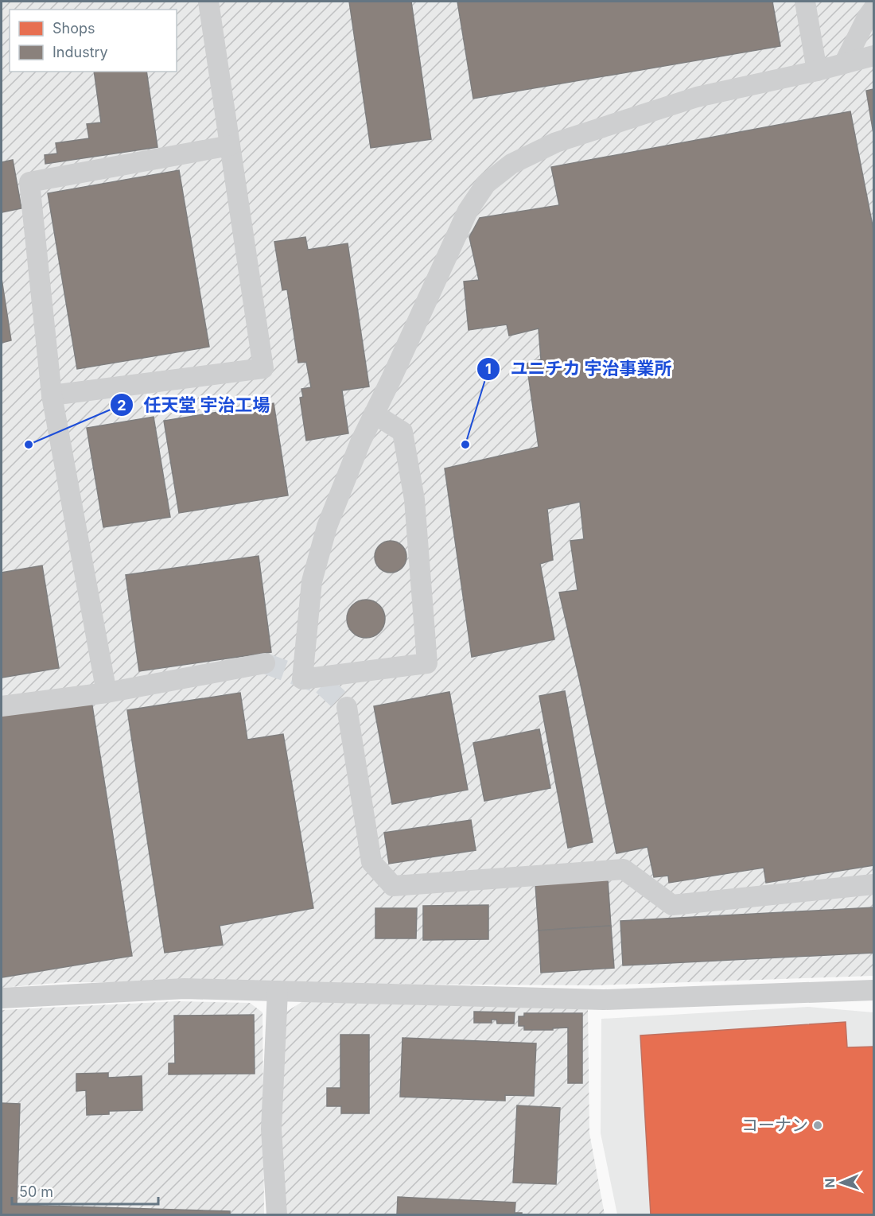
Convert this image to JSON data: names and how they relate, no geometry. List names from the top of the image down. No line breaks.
{"places":["任天堂 宇治工場","ユニチカ 宇治事業所","コーナン"],"legend":["Shops","Industry"],"scale_bar":"50 m","north":"left"}
